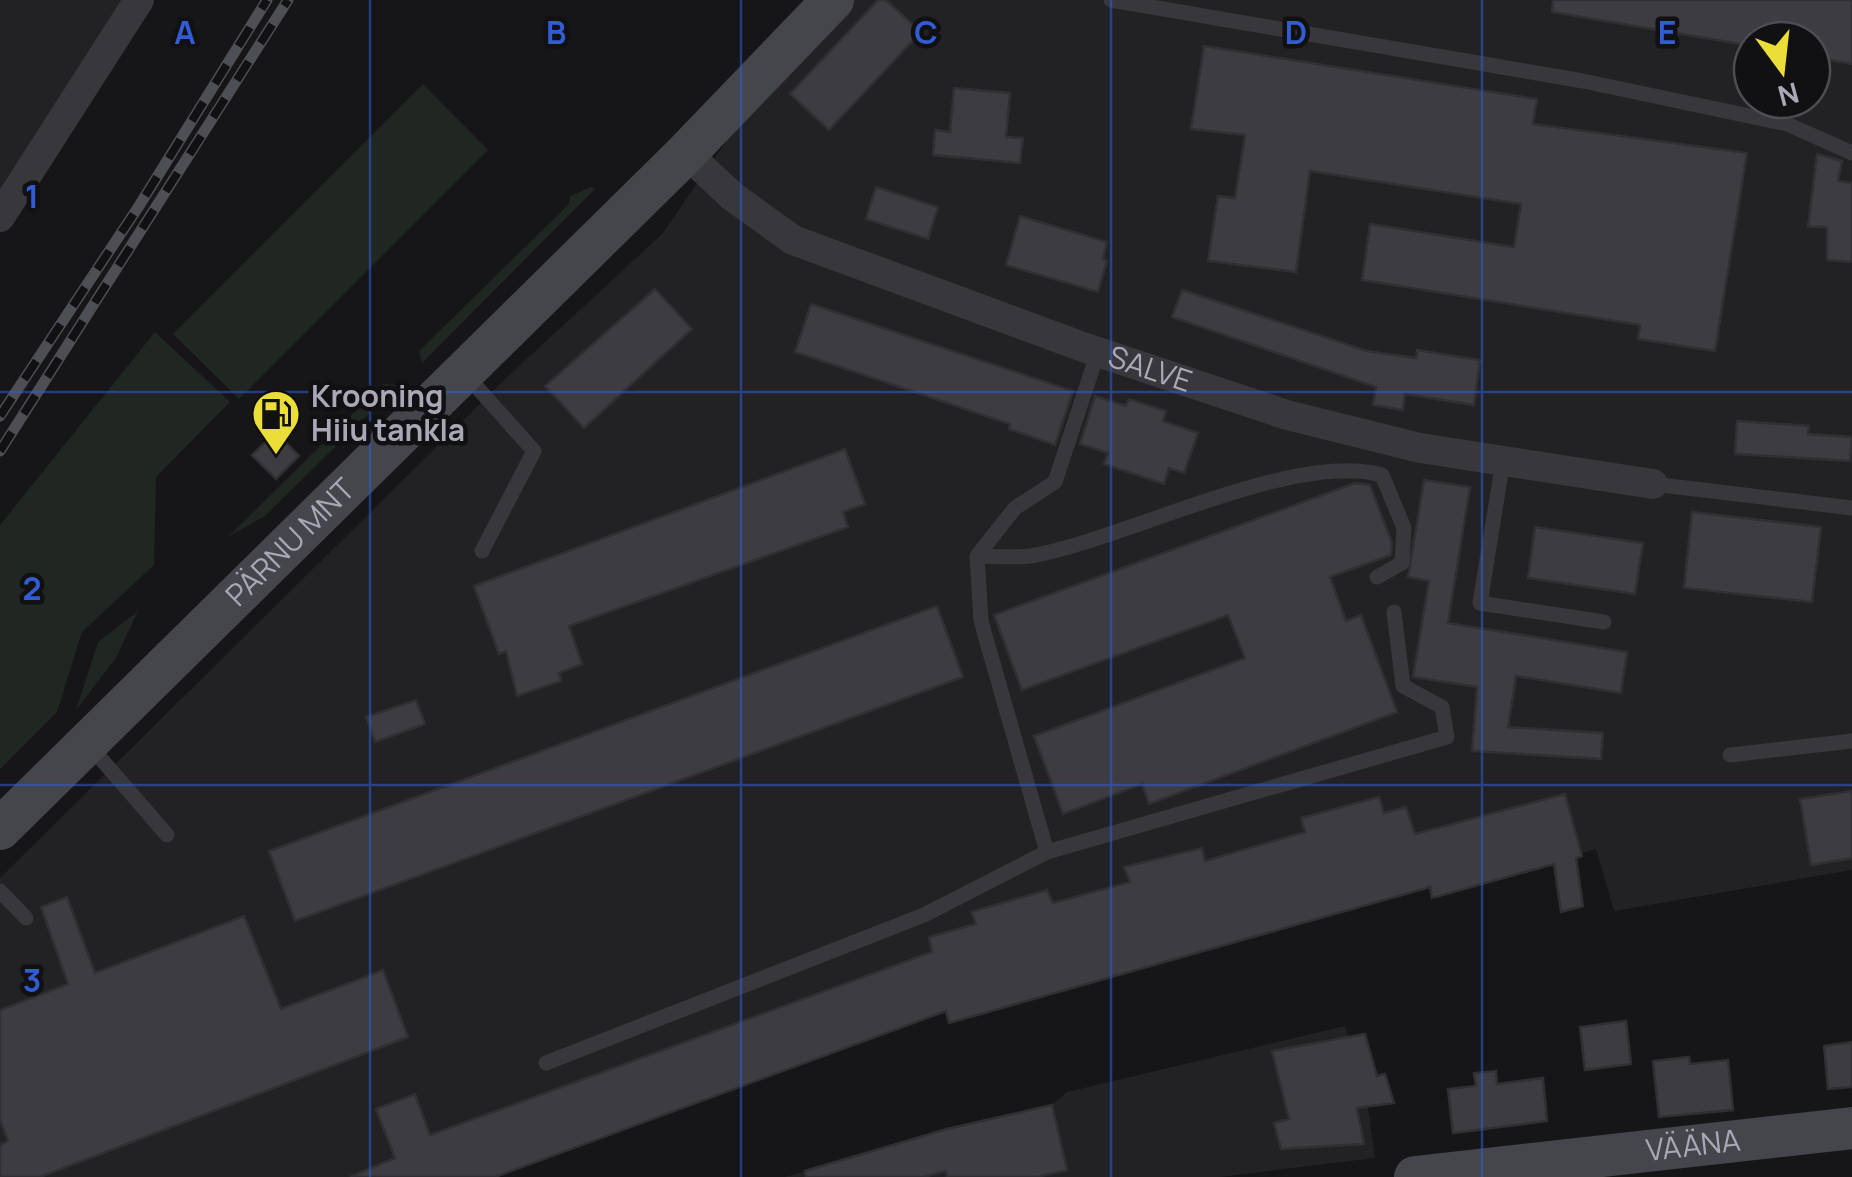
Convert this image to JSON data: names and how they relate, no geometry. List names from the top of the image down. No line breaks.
{"streets":{"main road":["PÄRNU MNT","VÄÄNA"],"street":["SALVE"]},"crossings":[["SALVE","PÄRNU MNT"]],"places":{"fuel station":["Krooning Hiiu tankla"]},"north":"bottom","grid":{"columns":["A","B","C","D","E"],"rows":["1","2","3"]}}
